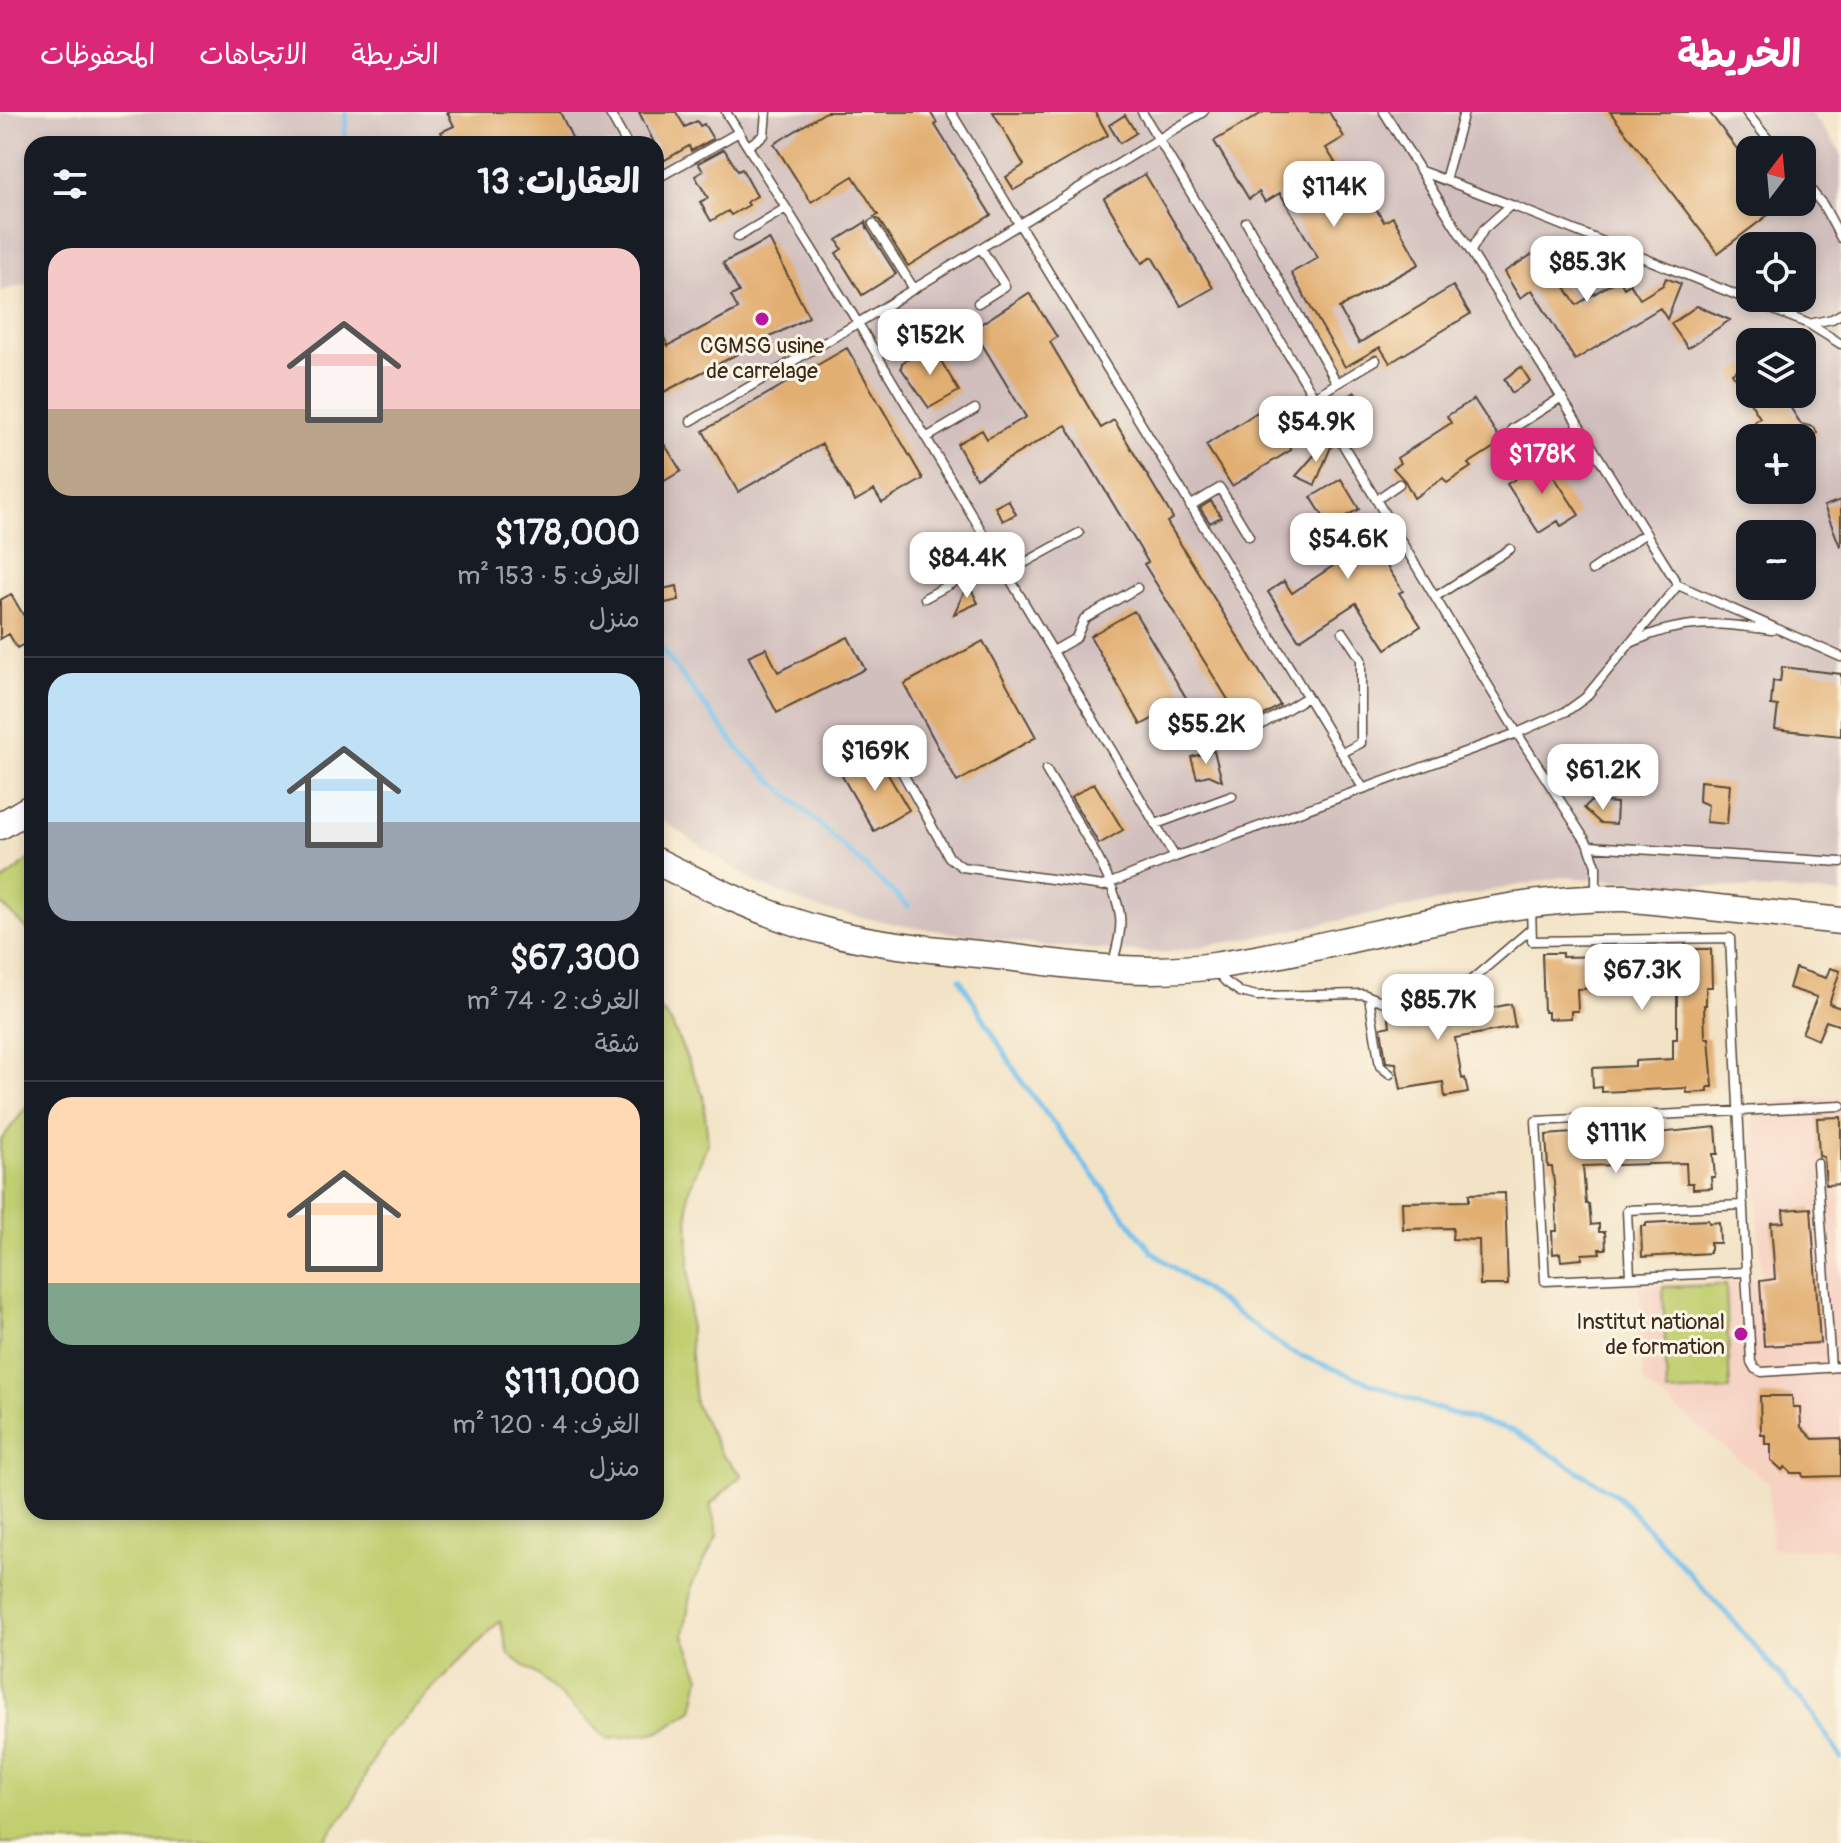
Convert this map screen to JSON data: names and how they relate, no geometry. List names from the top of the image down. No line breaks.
{"places":["CGMSG usine de carrelage","Institut national de formation"],"north":"top","page":{"header":"الخريطة","nav":["الخريطة","الاتجاهات","المحفوظات"],"map_buttons":["+","−"],"heading":"العقارات: 13","price":["$114K","$85.3K","$152K","$54.9K","$178K","$54.6K","$84.4K","$55.2K","$169K","$61.2K","$67.3K","$85.7K","$111K"],"list":[{"name":"$178,000","note":"الغرف: 5 · 153 m² · منزل"},{"name":"$67,300","note":"الغرف: 2 · 74 m² · شقة"},{"name":"$111,000","note":"الغرف: 4 · 120 m² · منزل"}]}}
